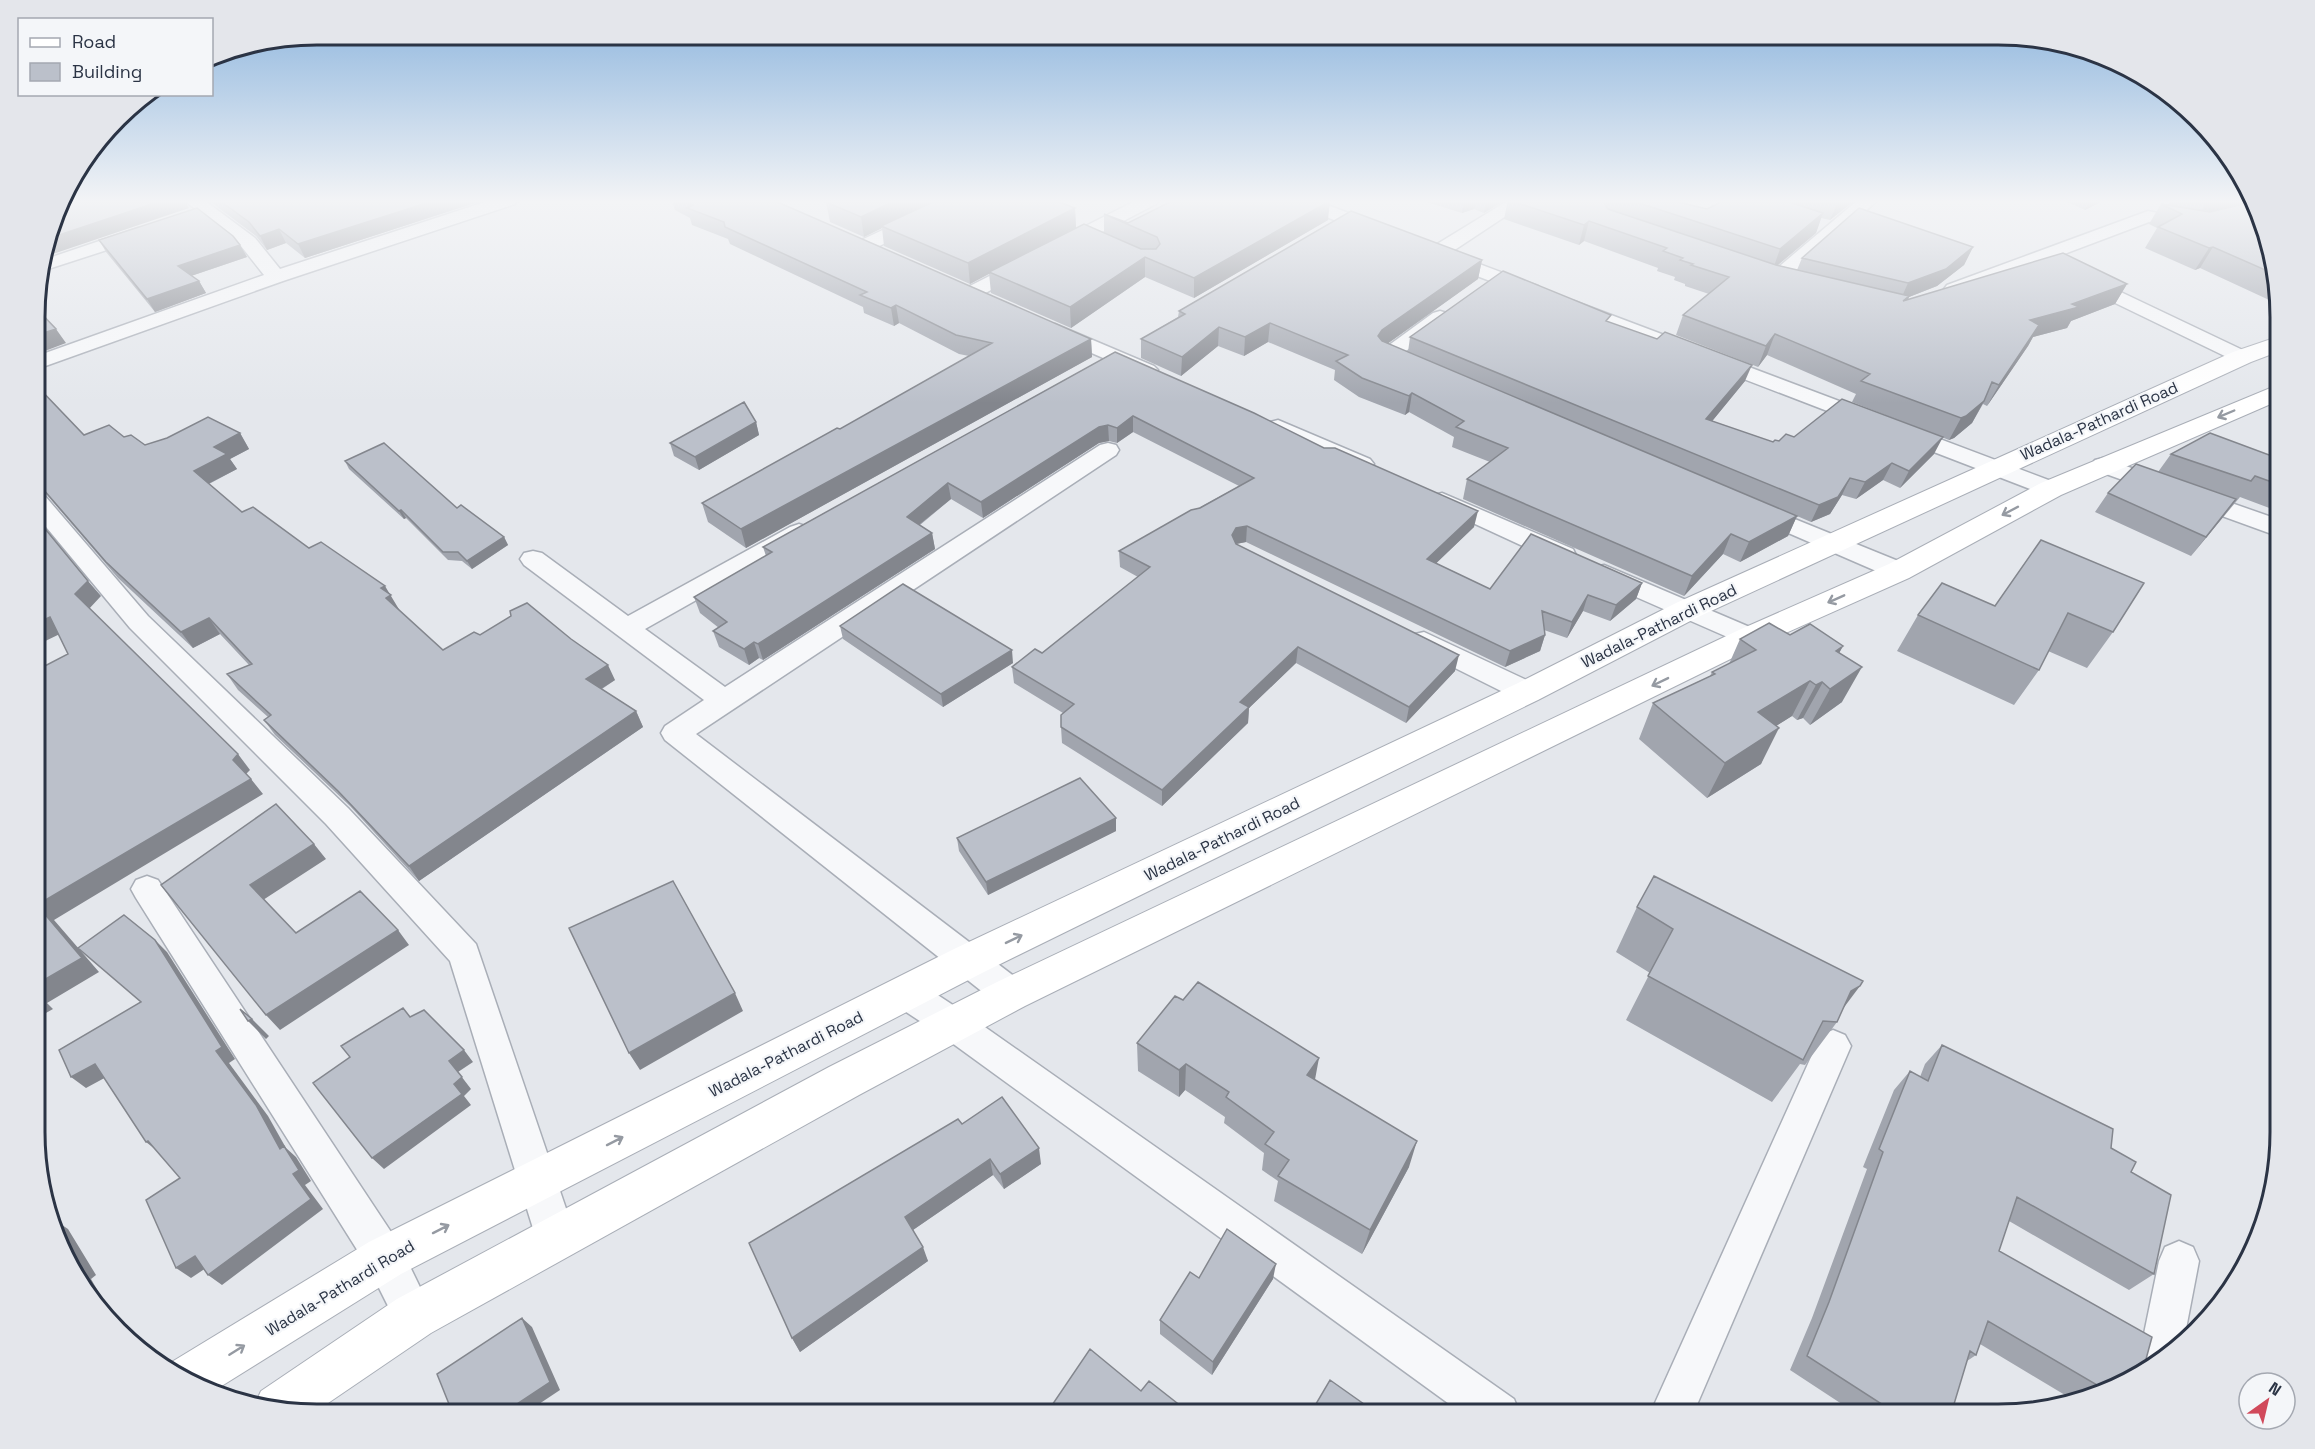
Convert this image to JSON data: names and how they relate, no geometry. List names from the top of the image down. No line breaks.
{"streets":{"main road":["Wadala-Pathardi Road"]},"legend":["Road","Building"],"north":"top right"}
